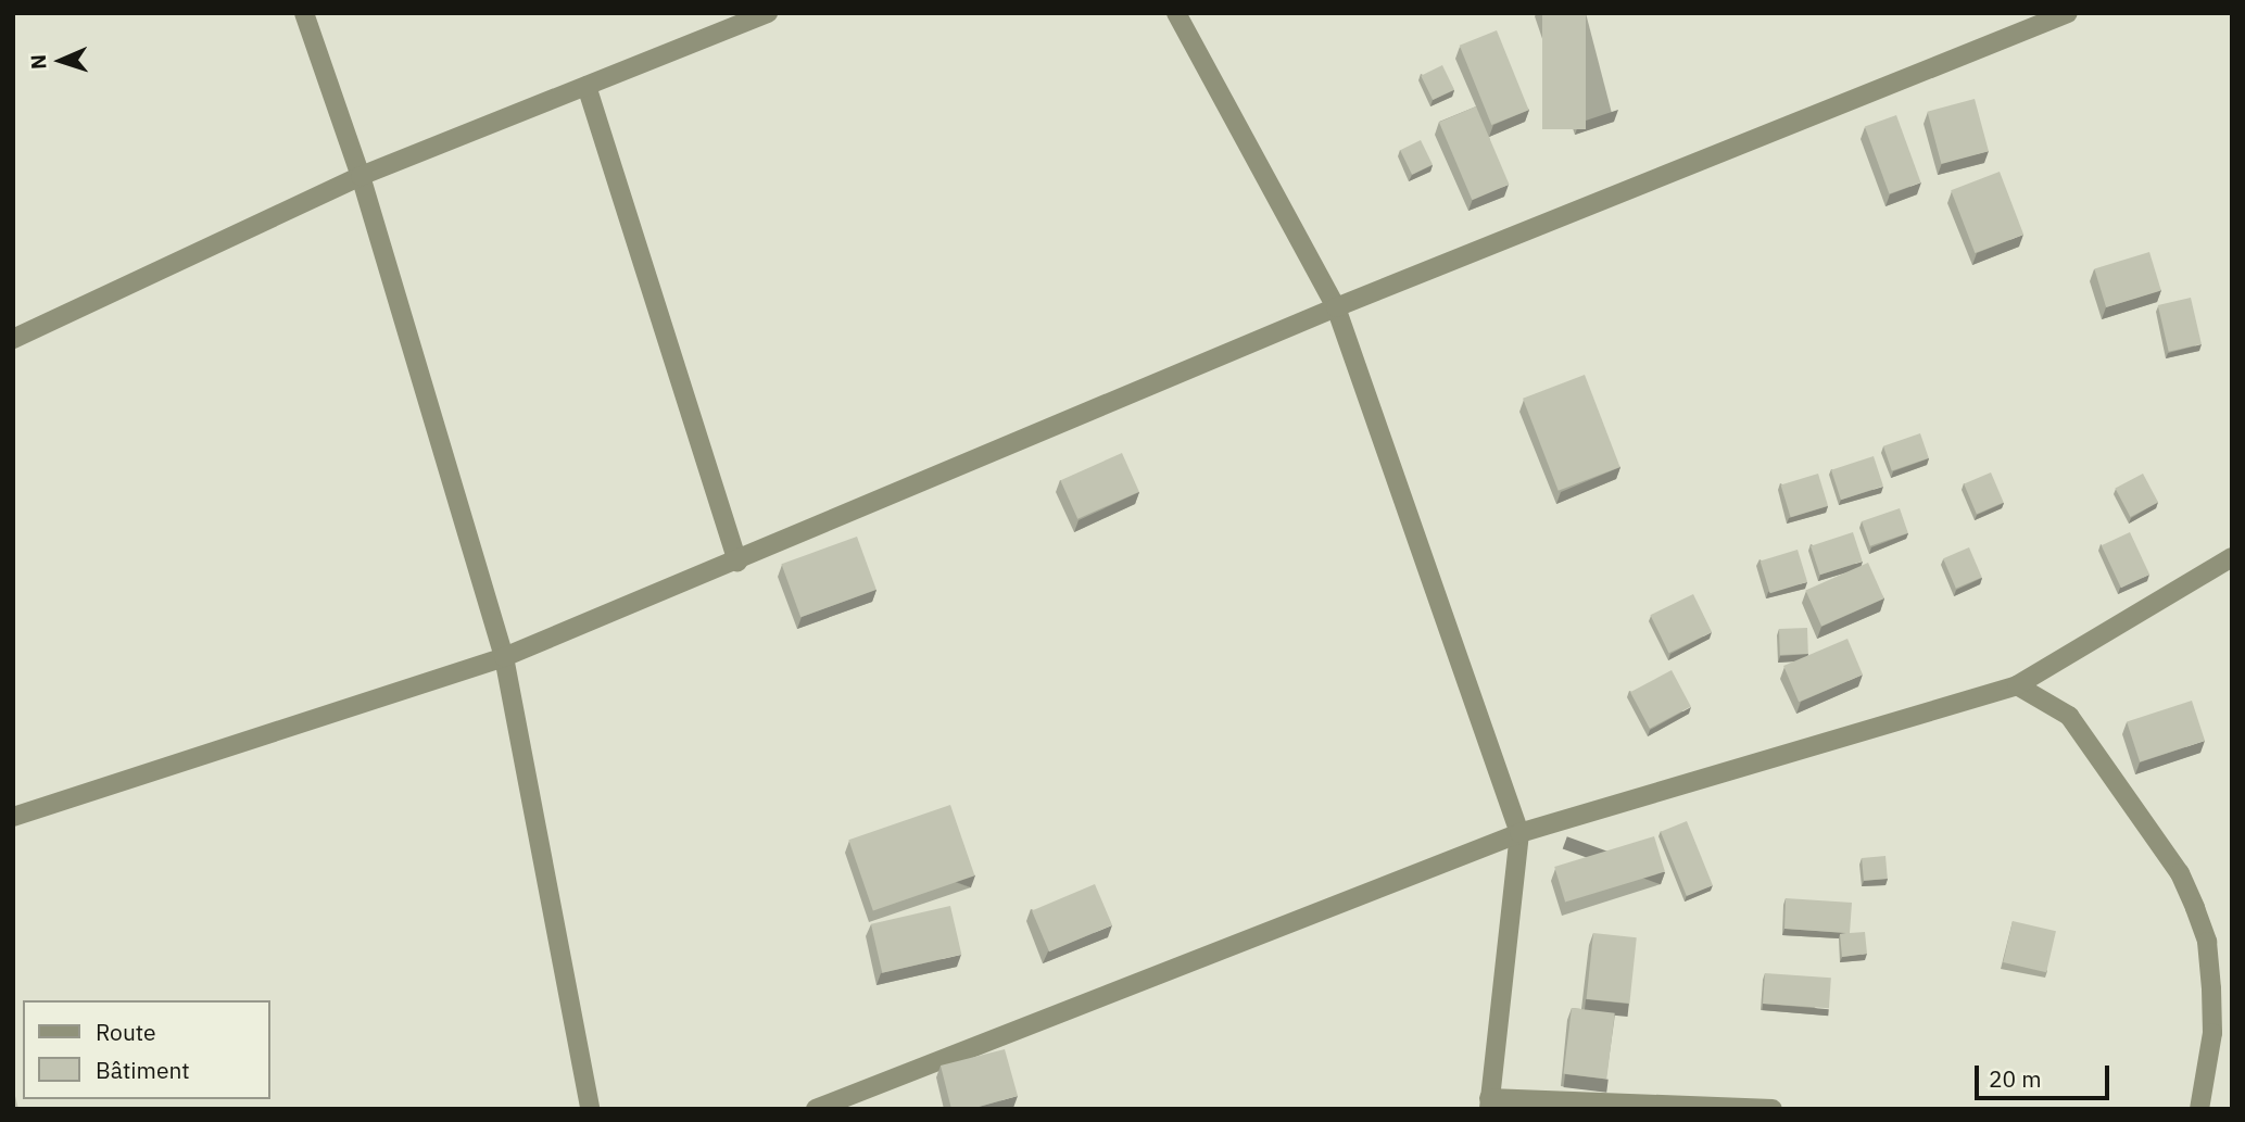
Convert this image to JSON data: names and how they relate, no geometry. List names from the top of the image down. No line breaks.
{"legend":["Route","Bâtiment"],"scale_bar":"20 m","north":"left"}
